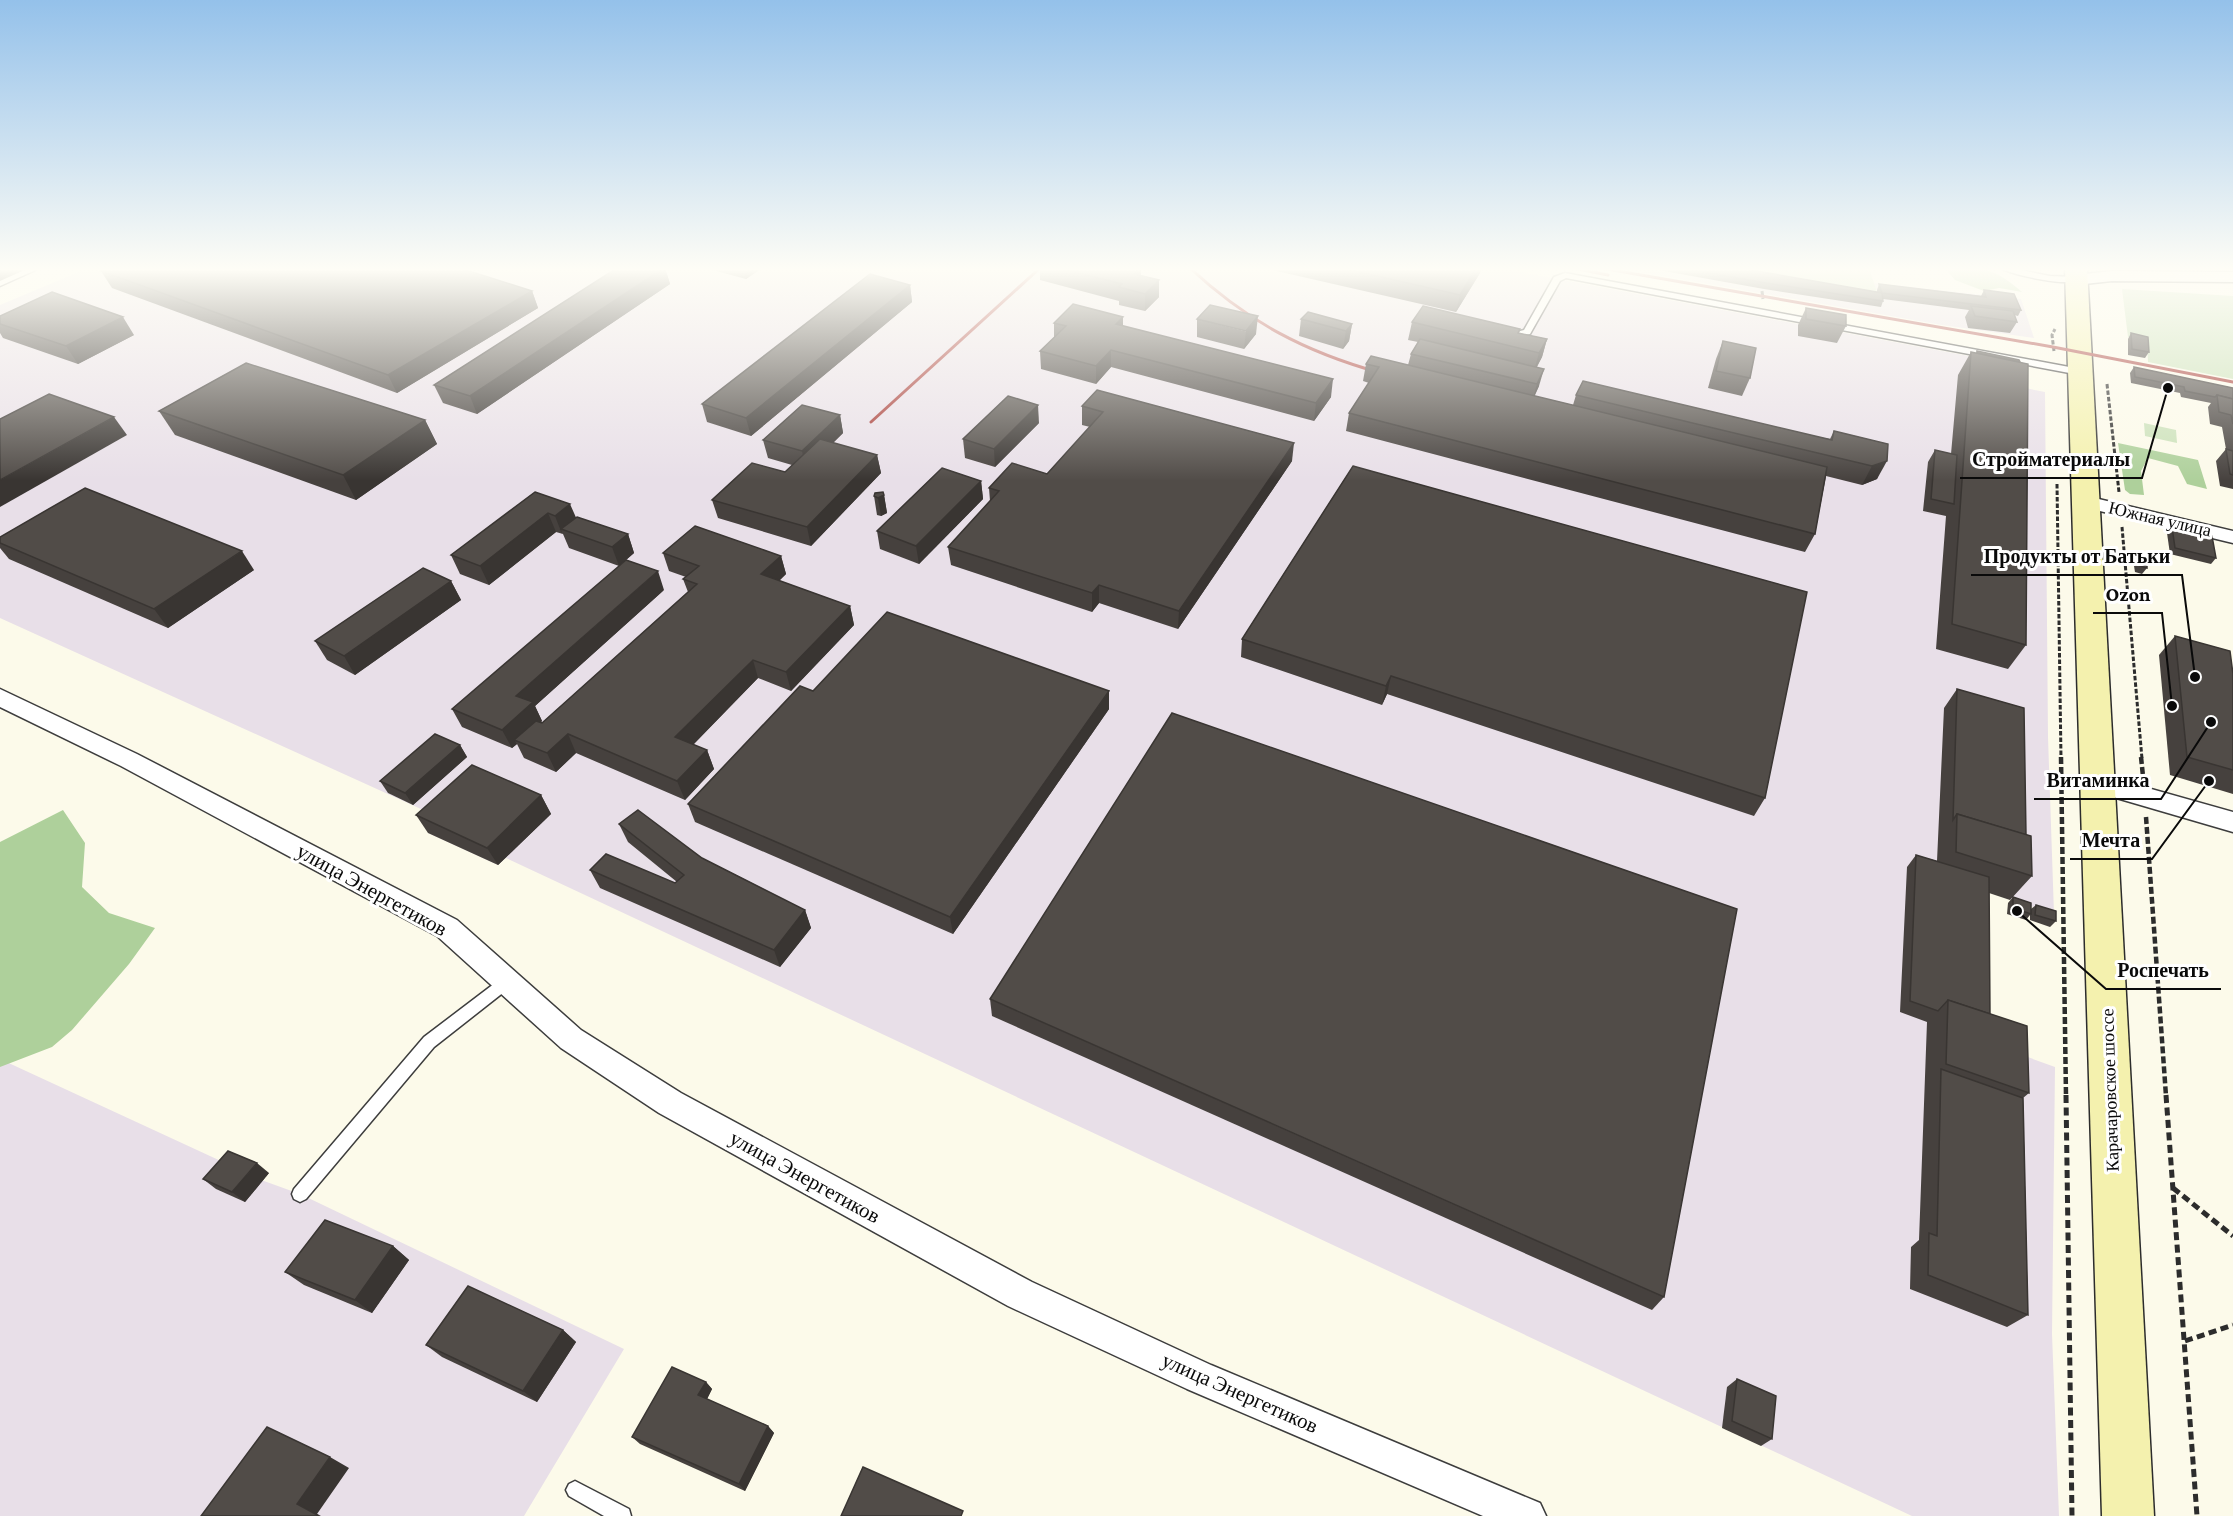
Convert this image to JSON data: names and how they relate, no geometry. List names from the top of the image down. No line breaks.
{"streets":{"street":["Южная улица","улица Энергетиков","Карачаровское шоссе"]},"crossings":[["Южная улица","Карачаровское шоссе"]],"places":["Стройматериалы","Продукты от Батьки","Ozon","Витаминка","Мечта","Роспечать"]}
